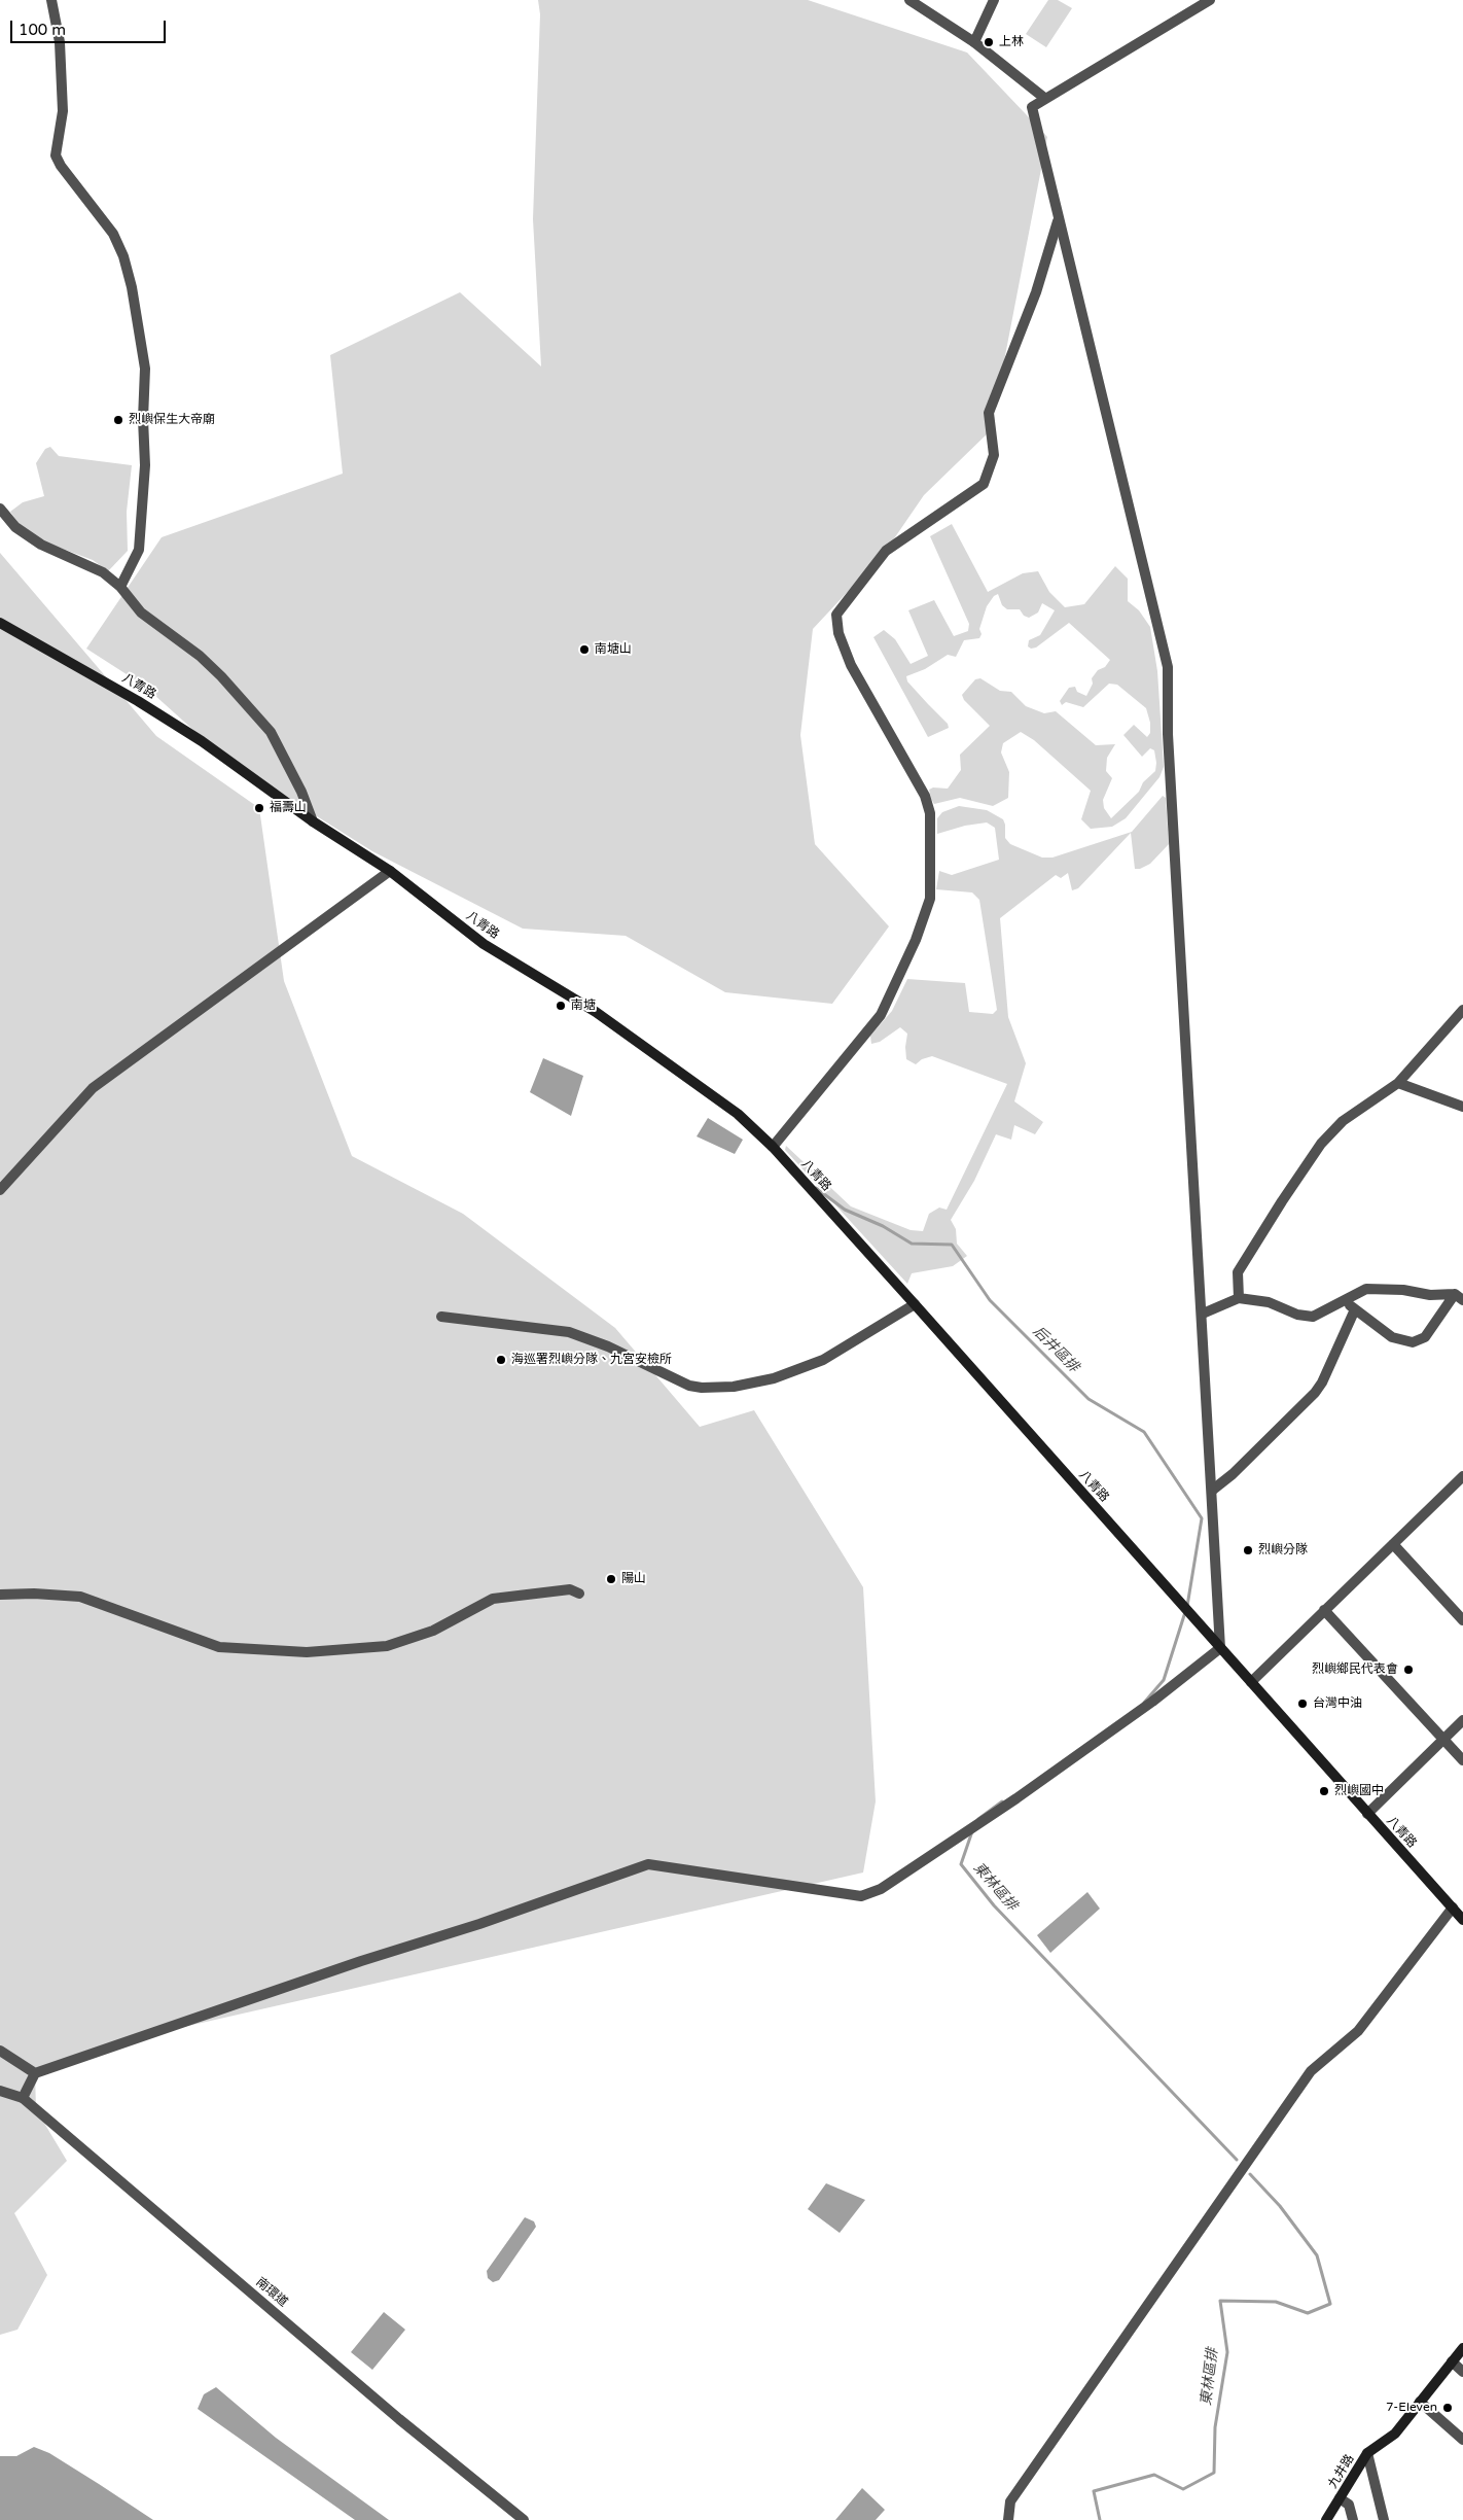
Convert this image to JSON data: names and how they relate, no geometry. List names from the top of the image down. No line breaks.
{"streets":{"main road":["八青路","九井路"],"street":["南環道"]},"water":["后井區排","東林區排"],"places":["上林","烈嶼保生大帝廟","南塘山","福壽山","南塘","海巡署烈嶼分隊、九宮安檢所","烈嶼分隊","陽山","烈嶼鄉民代表會","台灣中油","烈嶼國中","7-Eleven"],"scale_bar":"100 m"}
